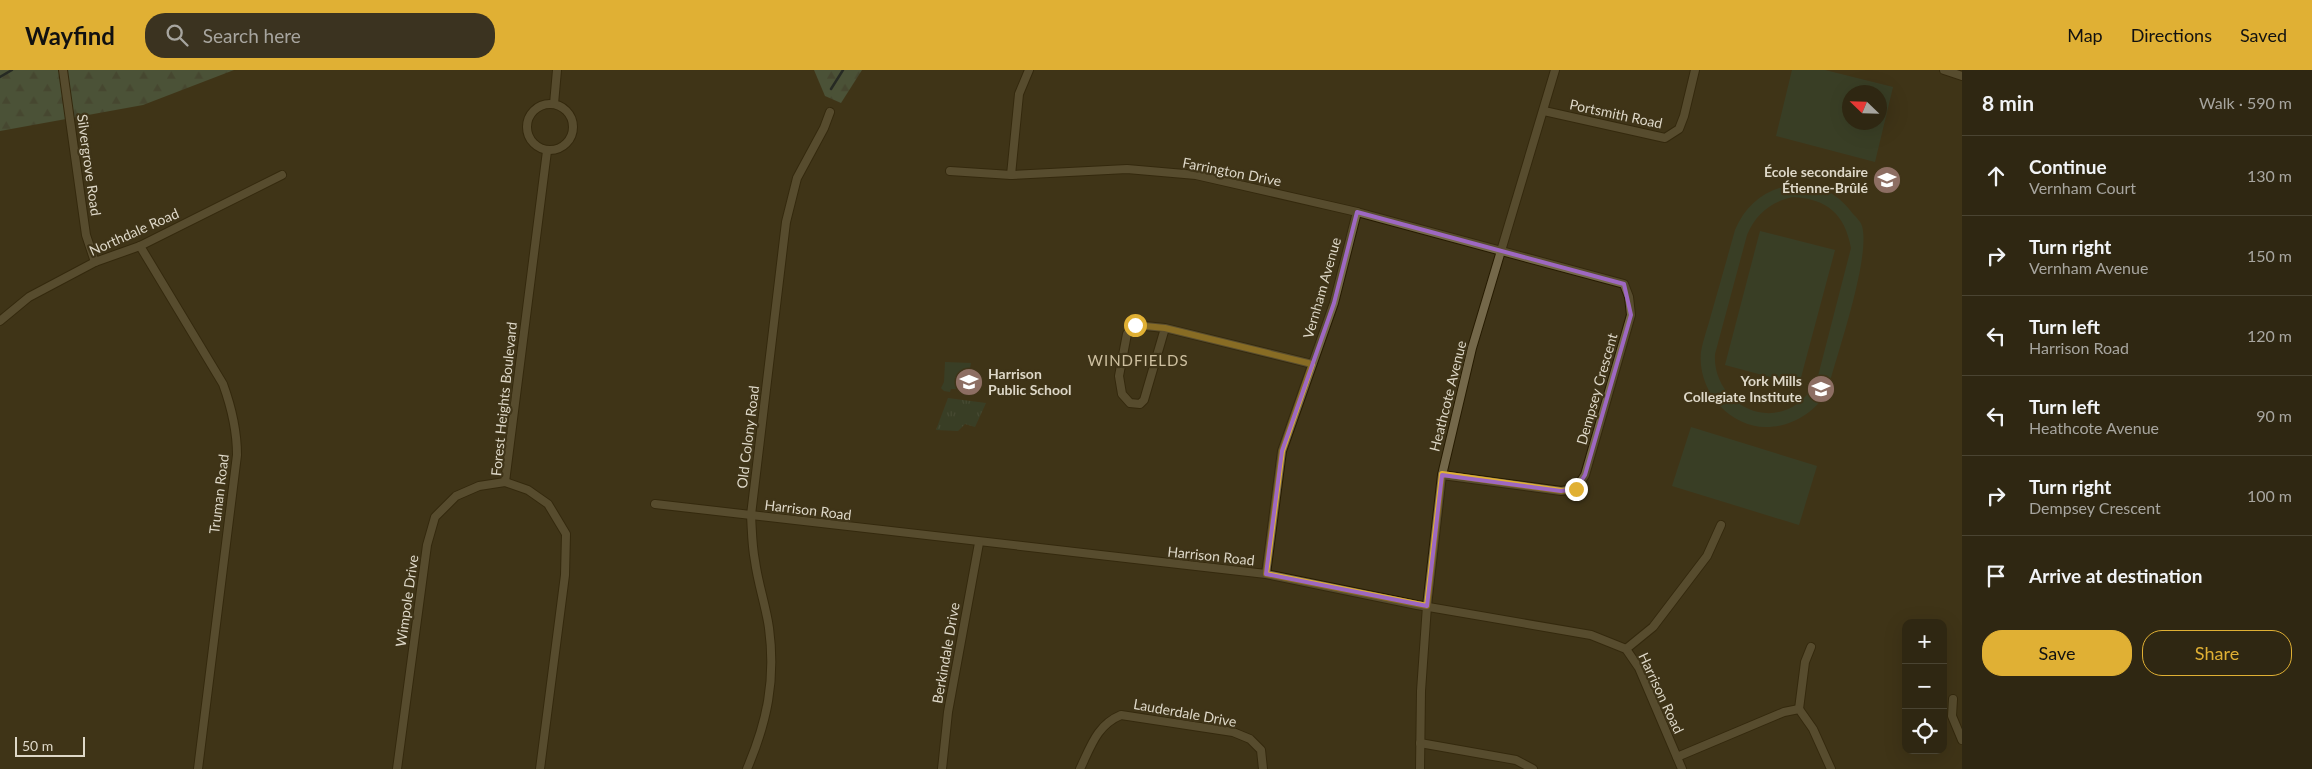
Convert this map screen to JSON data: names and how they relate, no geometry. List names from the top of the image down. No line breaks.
{"streets":{"street":["Portsmith Road","Silvergrove Road","Farrington Drive","Northdale Road","Vernham Avenue","Dempsey Crescent","Heathcote Avenue","Forest Heights Boulevard","Old Colony Road","Truman Road","Harrison Road","Wimpole Drive","Berkindale Drive","Lauderdale Drive"]},"crossings":[["Portsmith Road","Heathcote Avenue"],["Silvergrove Road","Northdale Road"],["Farrington Drive","Vernham Avenue"],["Farrington Drive","Dempsey Crescent"],["Farrington Drive","Heathcote Avenue"],["Northdale Road","Truman Road"],["Vernham Avenue","Harrison Road"],["Dempsey Crescent","Heathcote Avenue"],["Heathcote Avenue","Harrison Road"],["Forest Heights Boulevard","Wimpole Drive"],["Old Colony Road","Harrison Road"],["Harrison Road","Berkindale Drive"]],"districts":["WINDFIELDS"],"places":{"school or university":["École secondaire Étienne-Brûlé","Harrison Public School","York Mills Collegiate Institute"]},"scale_bar":"50 m","north":"top left","page":{"header":"Wayfind","search":"Search here","nav":["Map","Directions","Saved"],"heading":["8 min","Walk · 590 m"],"list":[["Continue","Vernham Court","130 m"],["Turn right","Vernham Avenue","150 m"],["Turn left","Harrison Road","120 m"],["Turn left","Heathcote Avenue","90 m"],["Turn right","Dempsey Crescent","100 m"],"Arrive at destination"],"buttons":["Save","Share"],"map_buttons":["+","−"],"scale":"50 m"}}
